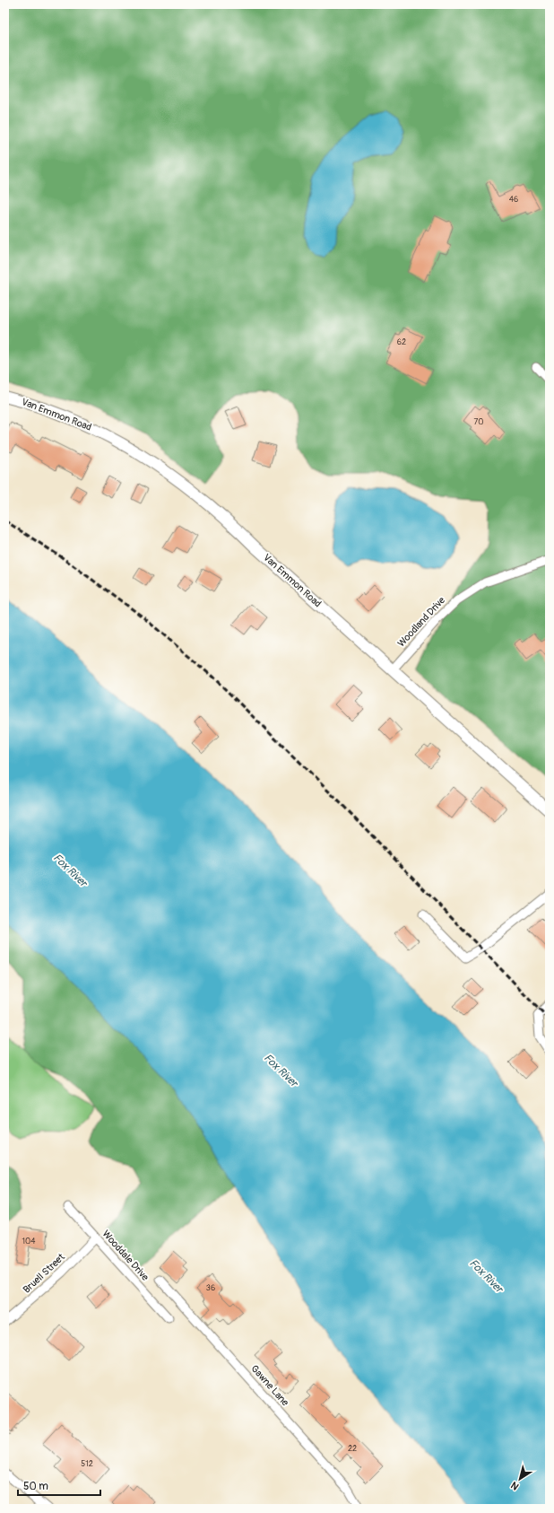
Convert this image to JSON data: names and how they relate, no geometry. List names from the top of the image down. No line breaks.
{"streets":{"street":["Van Emmon Road","Woodland Drive","Wooddale Drive","Bruell Street","Gawne Lane"]},"crossings":[["Van Emmon Road","Woodland Drive"],["Wooddale Drive","Bruell Street"]],"water":["Fox River"],"house_numbers":["46","62","70","104","36","22","512"],"scale_bar":"50 m","north":"bottom left"}
